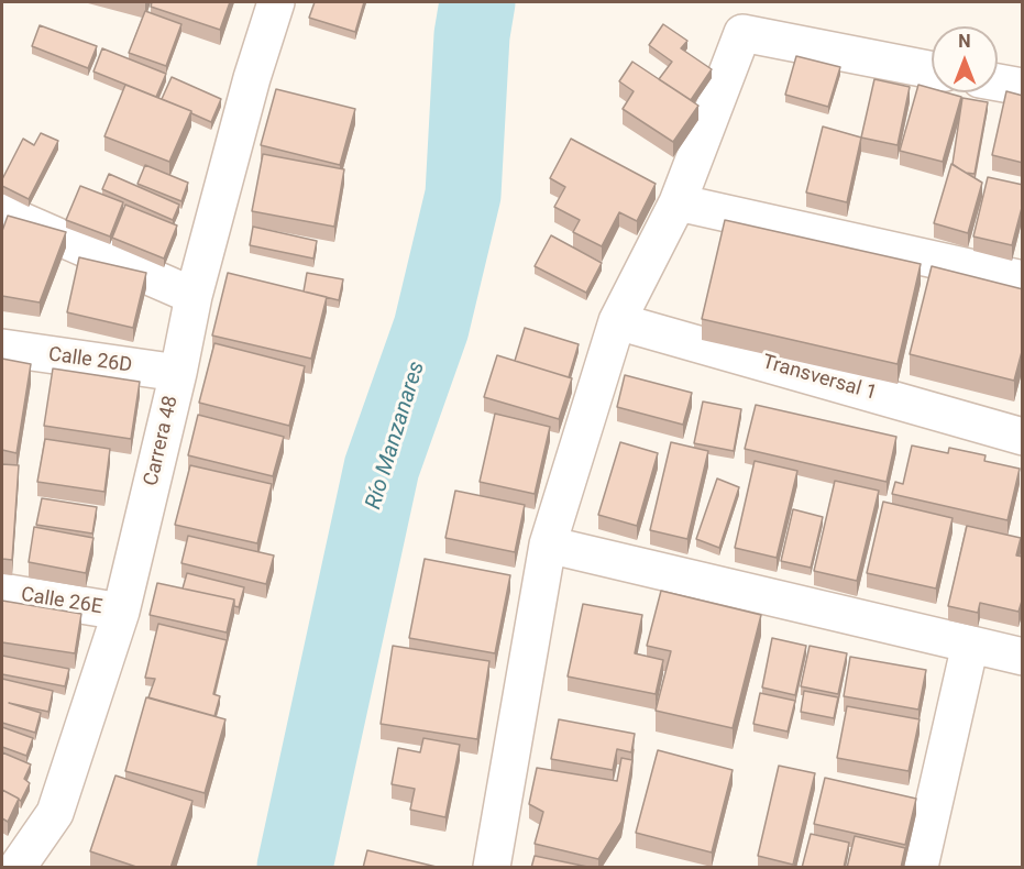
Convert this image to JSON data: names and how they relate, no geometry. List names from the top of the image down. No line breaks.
{"streets":{"street":["Calle 26D","Transversal 1","Carrera 48","Calle 26E"]},"crossings":[["Calle 26D","Carrera 48"],["Carrera 48","Calle 26E"]],"water":["Río Manzanares"],"north":"top"}
